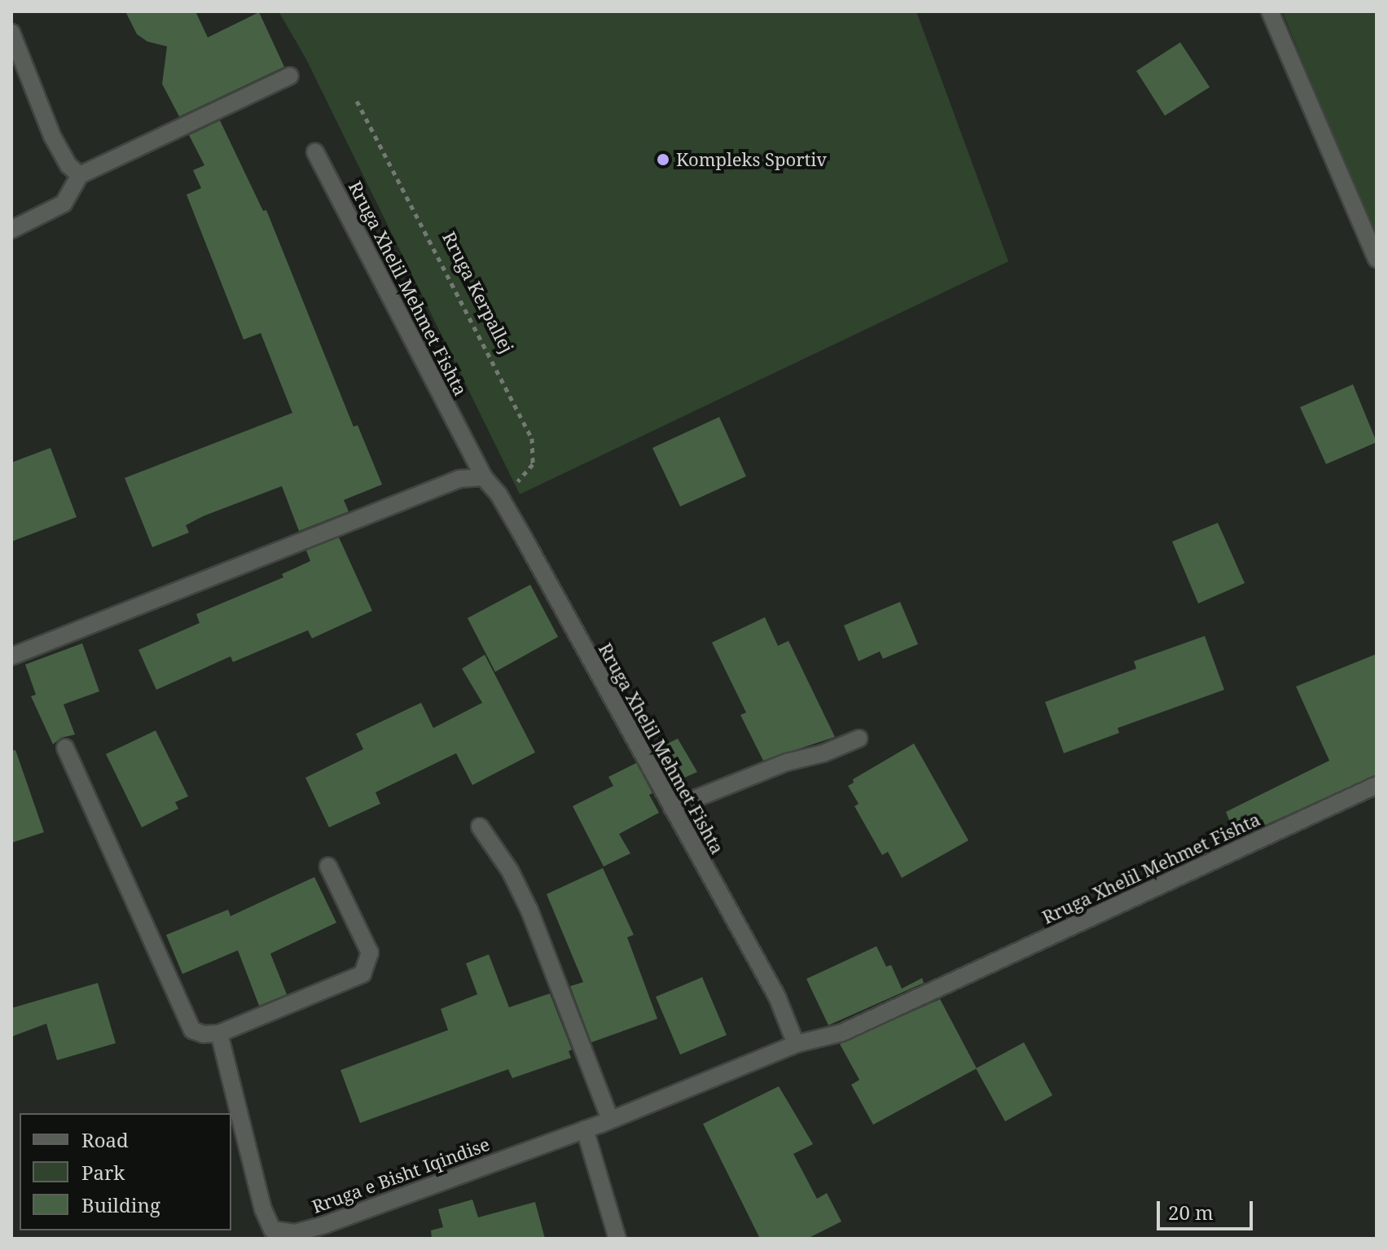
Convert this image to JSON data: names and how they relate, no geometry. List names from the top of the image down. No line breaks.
{"streets":{"street":["Rruga Xhelil Mehmet Fishta","Rruga e Bisht Iqindise"],"path":["Rruga Kerpallej"]},"crossings":[["Rruga Xhelil Mehmet Fishta","Rruga Kerpallej"],["Rruga Xhelil Mehmet Fishta","Rruga e Bisht Iqindise"]],"places":["Kompleks Sportiv"],"legend":["Road","Park","Building"],"scale_bar":"20 m"}
